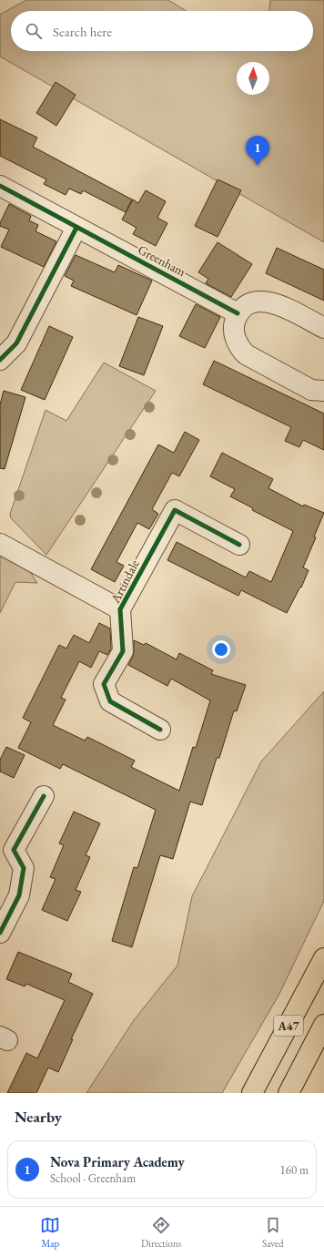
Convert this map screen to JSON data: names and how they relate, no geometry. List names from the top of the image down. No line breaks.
{"streets":{"highway":["A47"],"street":["Greenham","Artindale"]},"north":"top","page":{"search":"Search here","pins":"1","heading":"Nearby","list":[{"mark":"1","name":"Nova Primary Academy","note":"School · Greenham","value":"160 m"}],"nav":["Map","Directions","Saved"]}}
